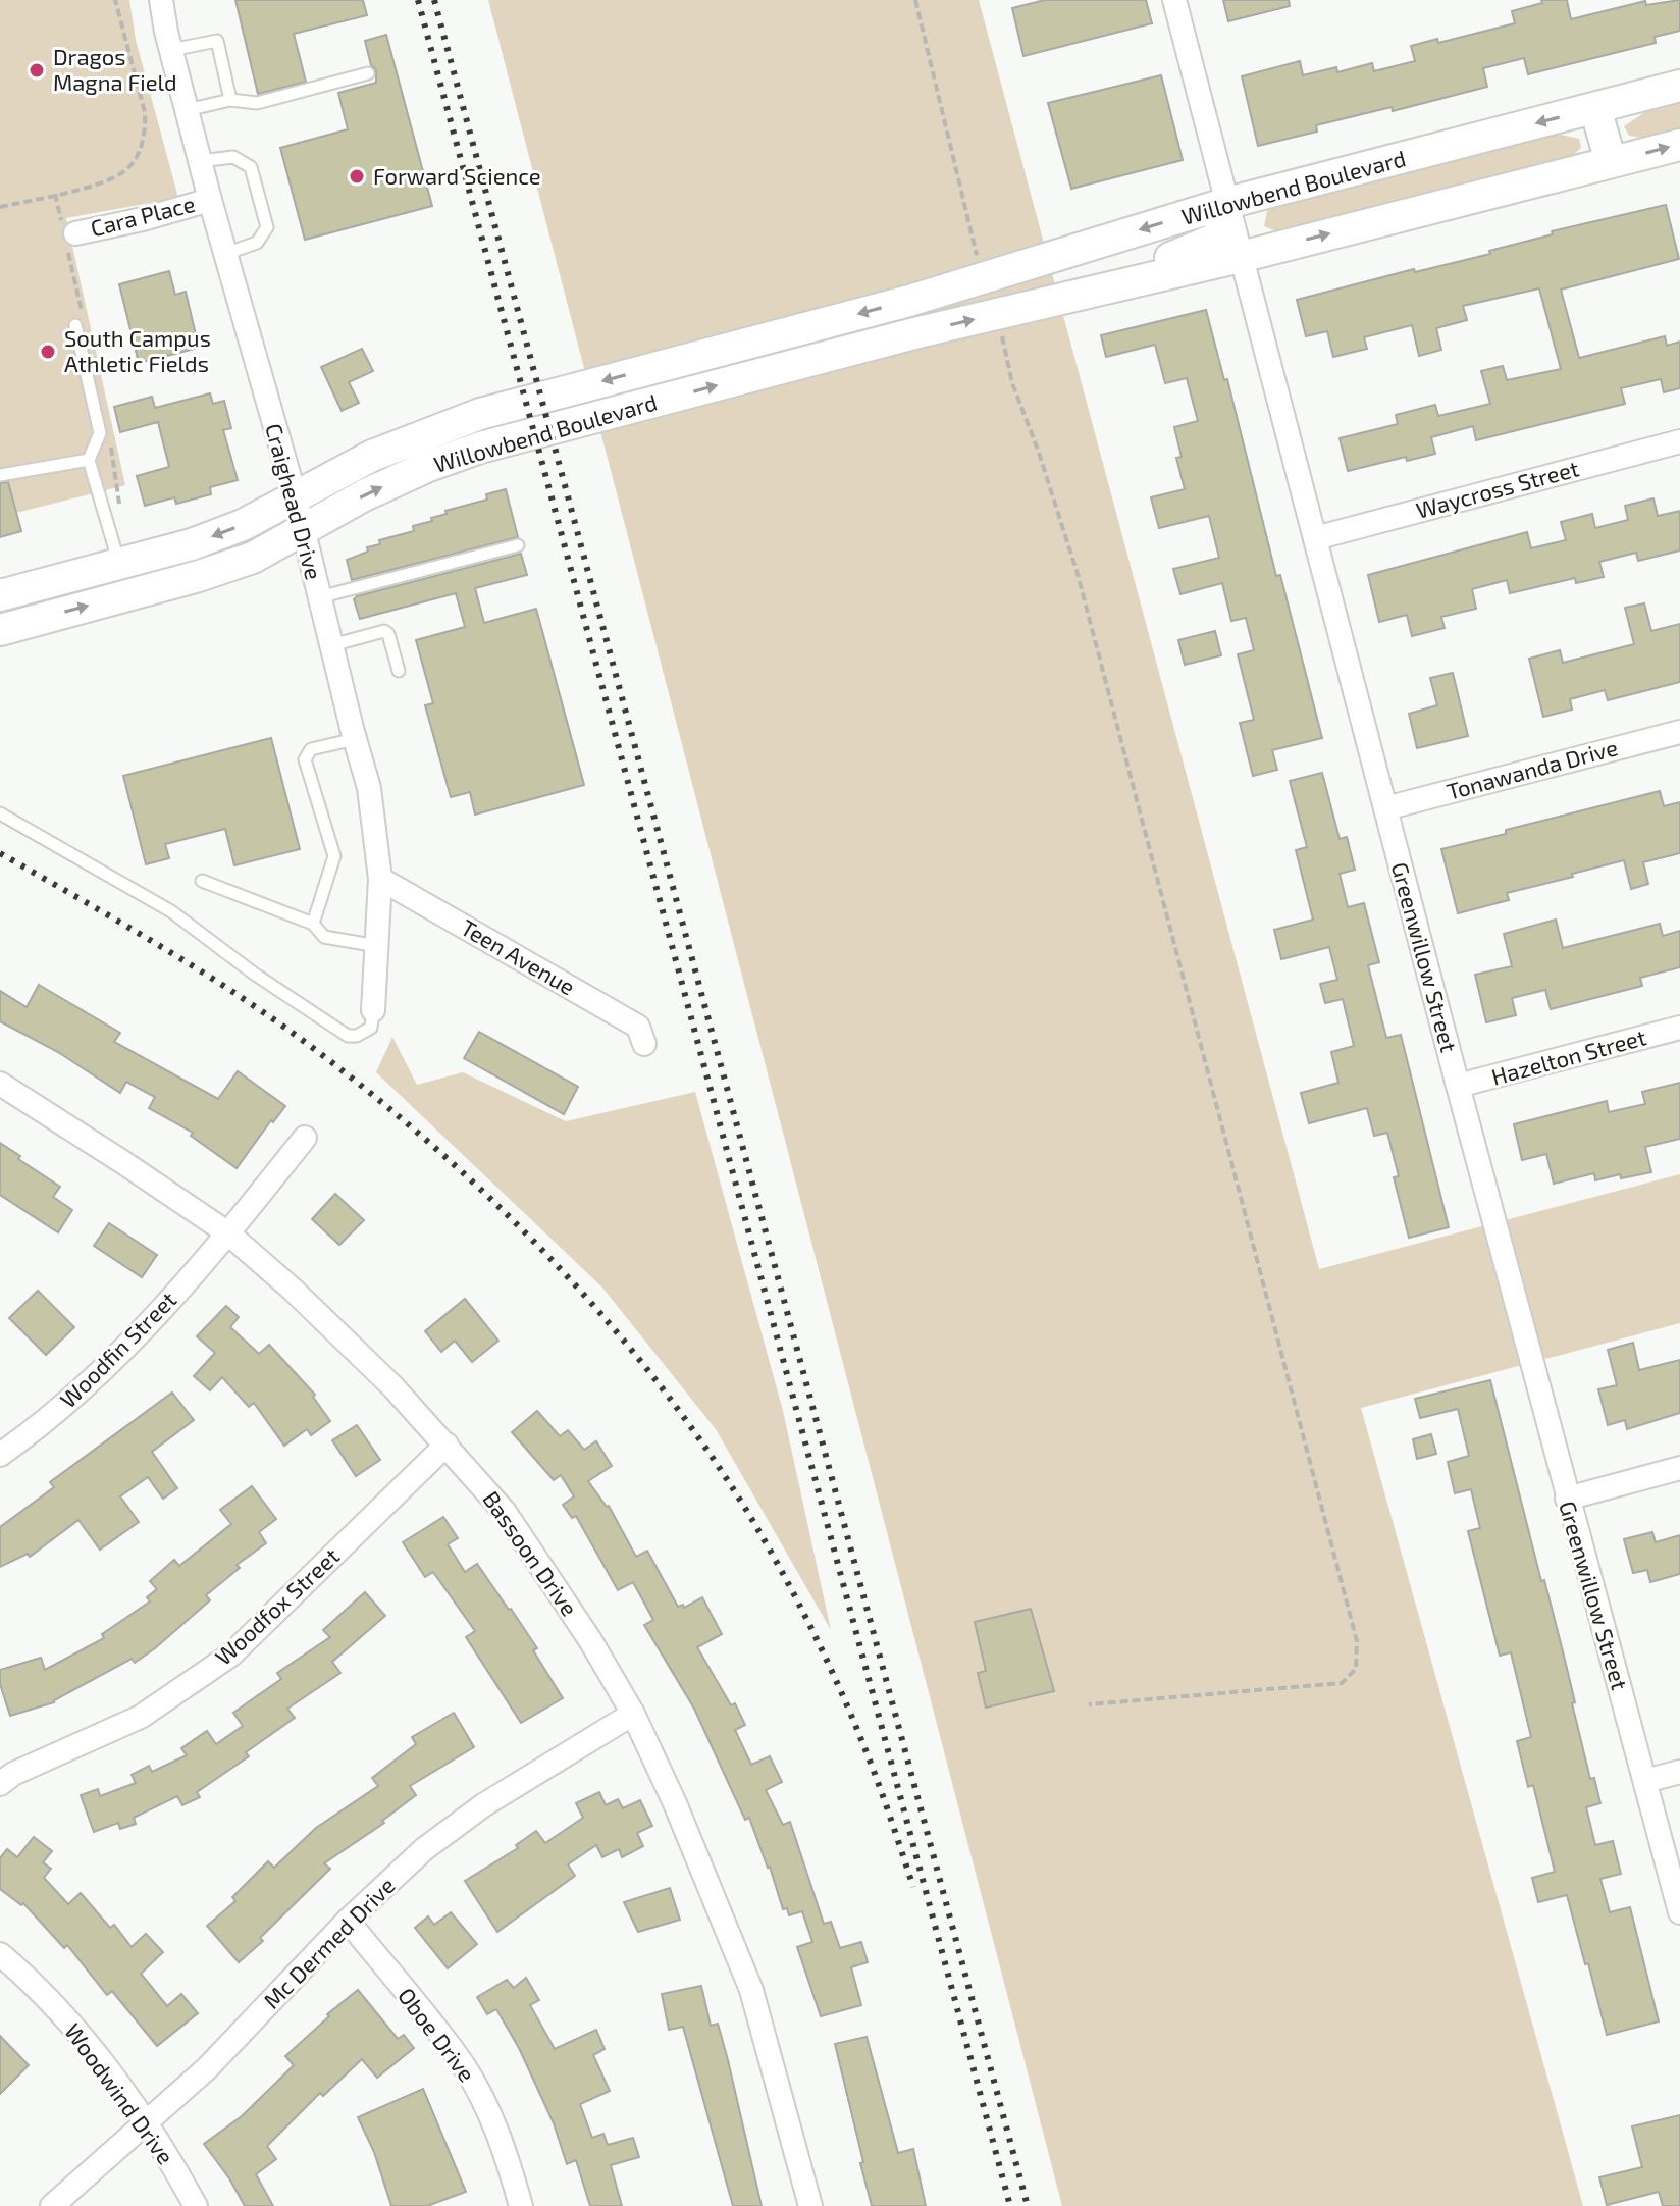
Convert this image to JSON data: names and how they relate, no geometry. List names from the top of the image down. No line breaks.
{"streets":{"main road":["Willowbend Boulevard"],"street":["Cara Place","Waycross Street","Craighead Drive","Tonawanda Drive","Teen Avenue","Greenwillow Street","Hazelton Street","Woodfin Street","Bassoon Drive","Woodfox Street","Mc Dermed Drive","Oboe Drive","Woodwind Drive"]},"crossings":[["Willowbend Boulevard","Craighead Drive"],["Willowbend Boulevard","Greenwillow Street"],["Cara Place","Craighead Drive"],["Waycross Street","Greenwillow Street"],["Craighead Drive","Teen Avenue"],["Tonawanda Drive","Greenwillow Street"],["Greenwillow Street","Hazelton Street"],["Woodfin Street","Bassoon Drive"],["Bassoon Drive","Woodfox Street"],["Bassoon Drive","Mc Dermed Drive"],["Mc Dermed Drive","Oboe Drive"],["Mc Dermed Drive","Woodwind Drive"]],"places":["Dragos Magna Field","Forward Science","South Campus Athletic Fields"]}
